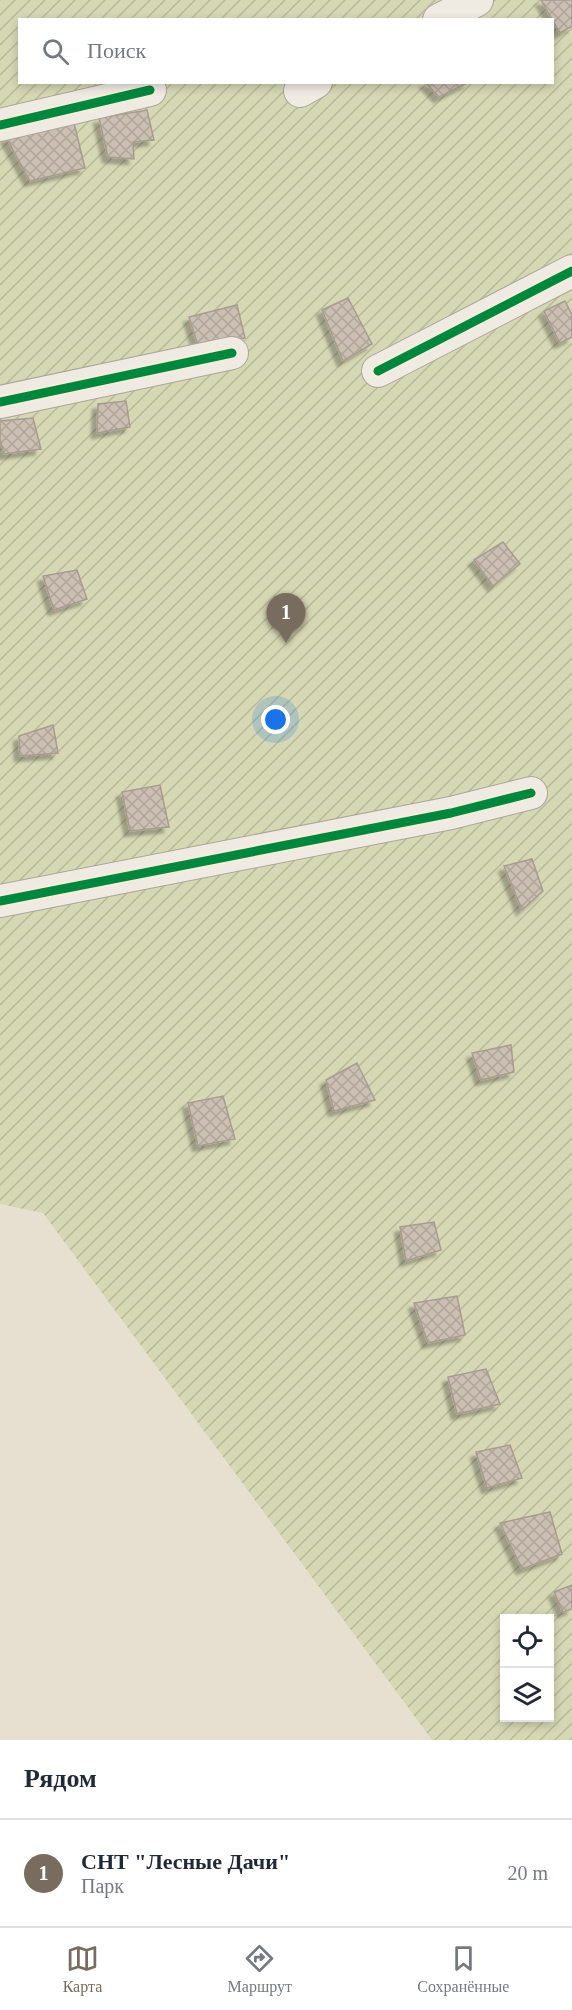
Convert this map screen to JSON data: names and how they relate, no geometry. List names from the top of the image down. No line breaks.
{"page":{"search":"Поиск","pins":"1","heading":"Рядом","list":[{"mark":"1","name":"СНТ \"Лесные Дачи\"","note":"Парк","value":"20 m"}],"nav":["Карта","Маршрут","Сохранённые"]}}
